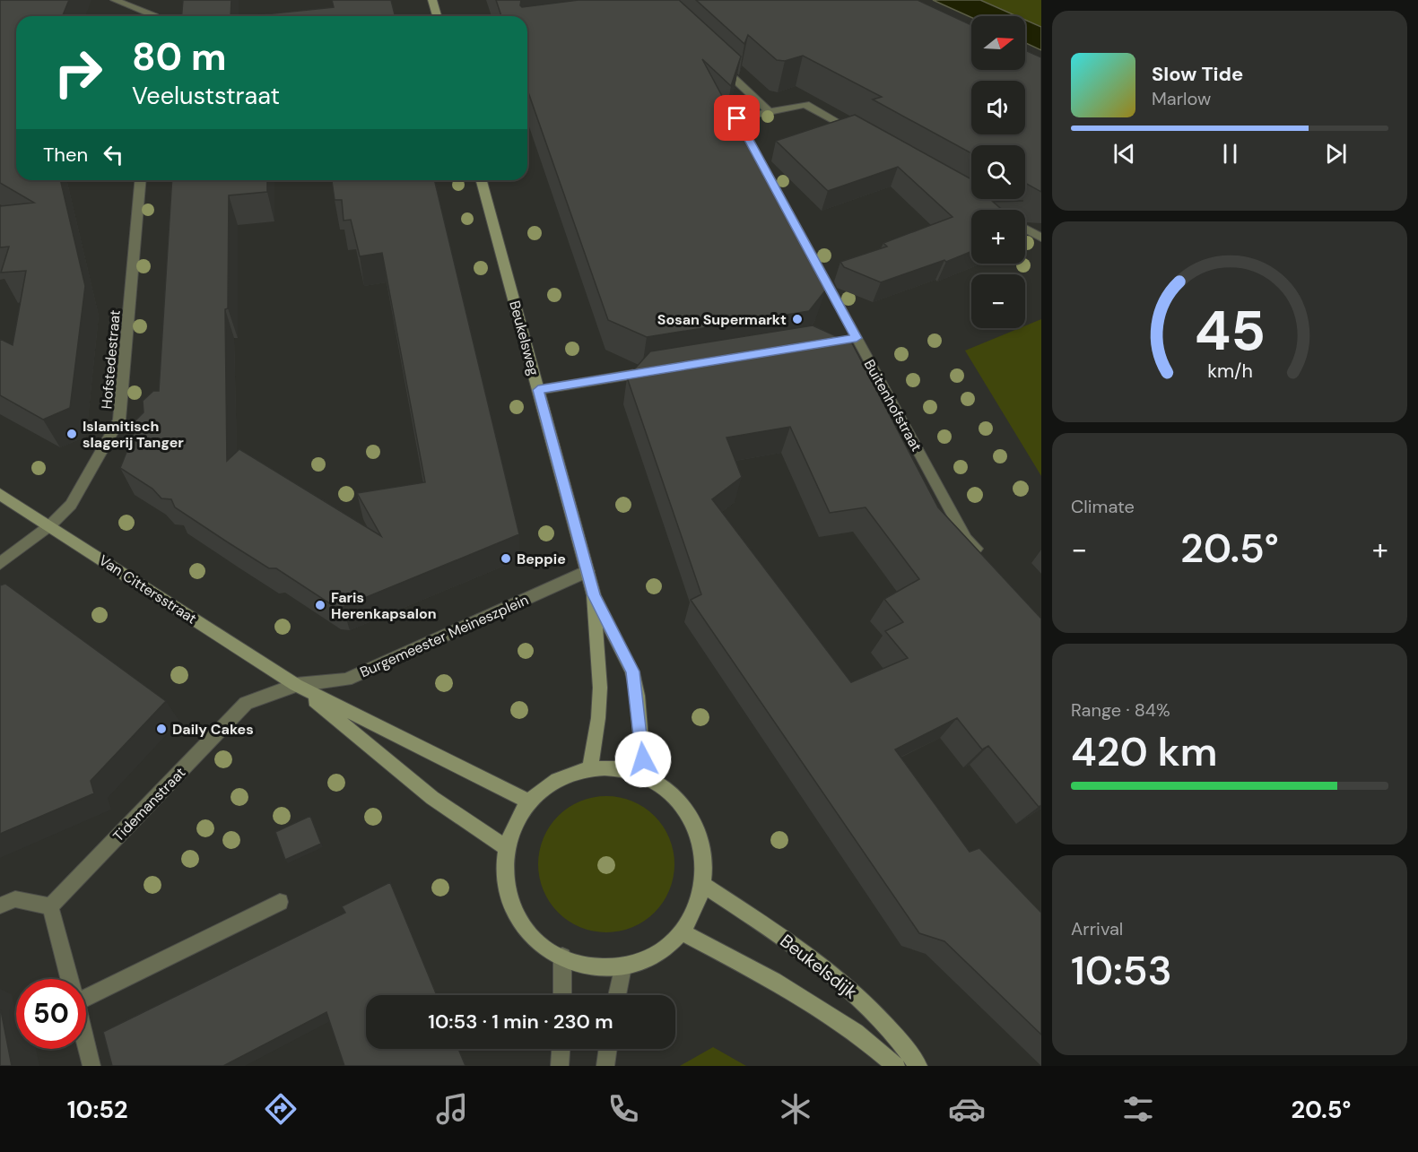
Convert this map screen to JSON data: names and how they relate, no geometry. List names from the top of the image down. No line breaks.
{"streets":{"main road":["Beukelsweg","Van Cittersstraat","Beukelsdijk"],"street":["Hofstedestraat","Buitenhofstraat","Burgemeester Meineszplein","Tidemanstraat"]},"crossings":[["Beukelsweg","Burgemeester Meineszplein"],["Hofstedestraat","Van Cittersstraat"],["Van Cittersstraat","Burgemeester Meineszplein"],["Van Cittersstraat","Tidemanstraat"],["Burgemeester Meineszplein","Tidemanstraat"]],"places":["Sosan Supermarkt","Islamitisch slagerij Tanger","Beppie","Faris Herenkapsalon","Daily Cakes"],"north":"right","page":{"map_buttons":["+","−"],"turn":["80 m","Veeluststraat"],"song":["Slow Tide","Marlow"],"then":"Then","tile":["Climate",["Range · 84%","420 km"],["Arrival","10:53"]],"heat":["−","20.5°","+"],"limit":"50","trip":"10:53 · 1 min · 230 m","tabs":["10:52","20.5°"],"gauge":["45","km/h"]}}
